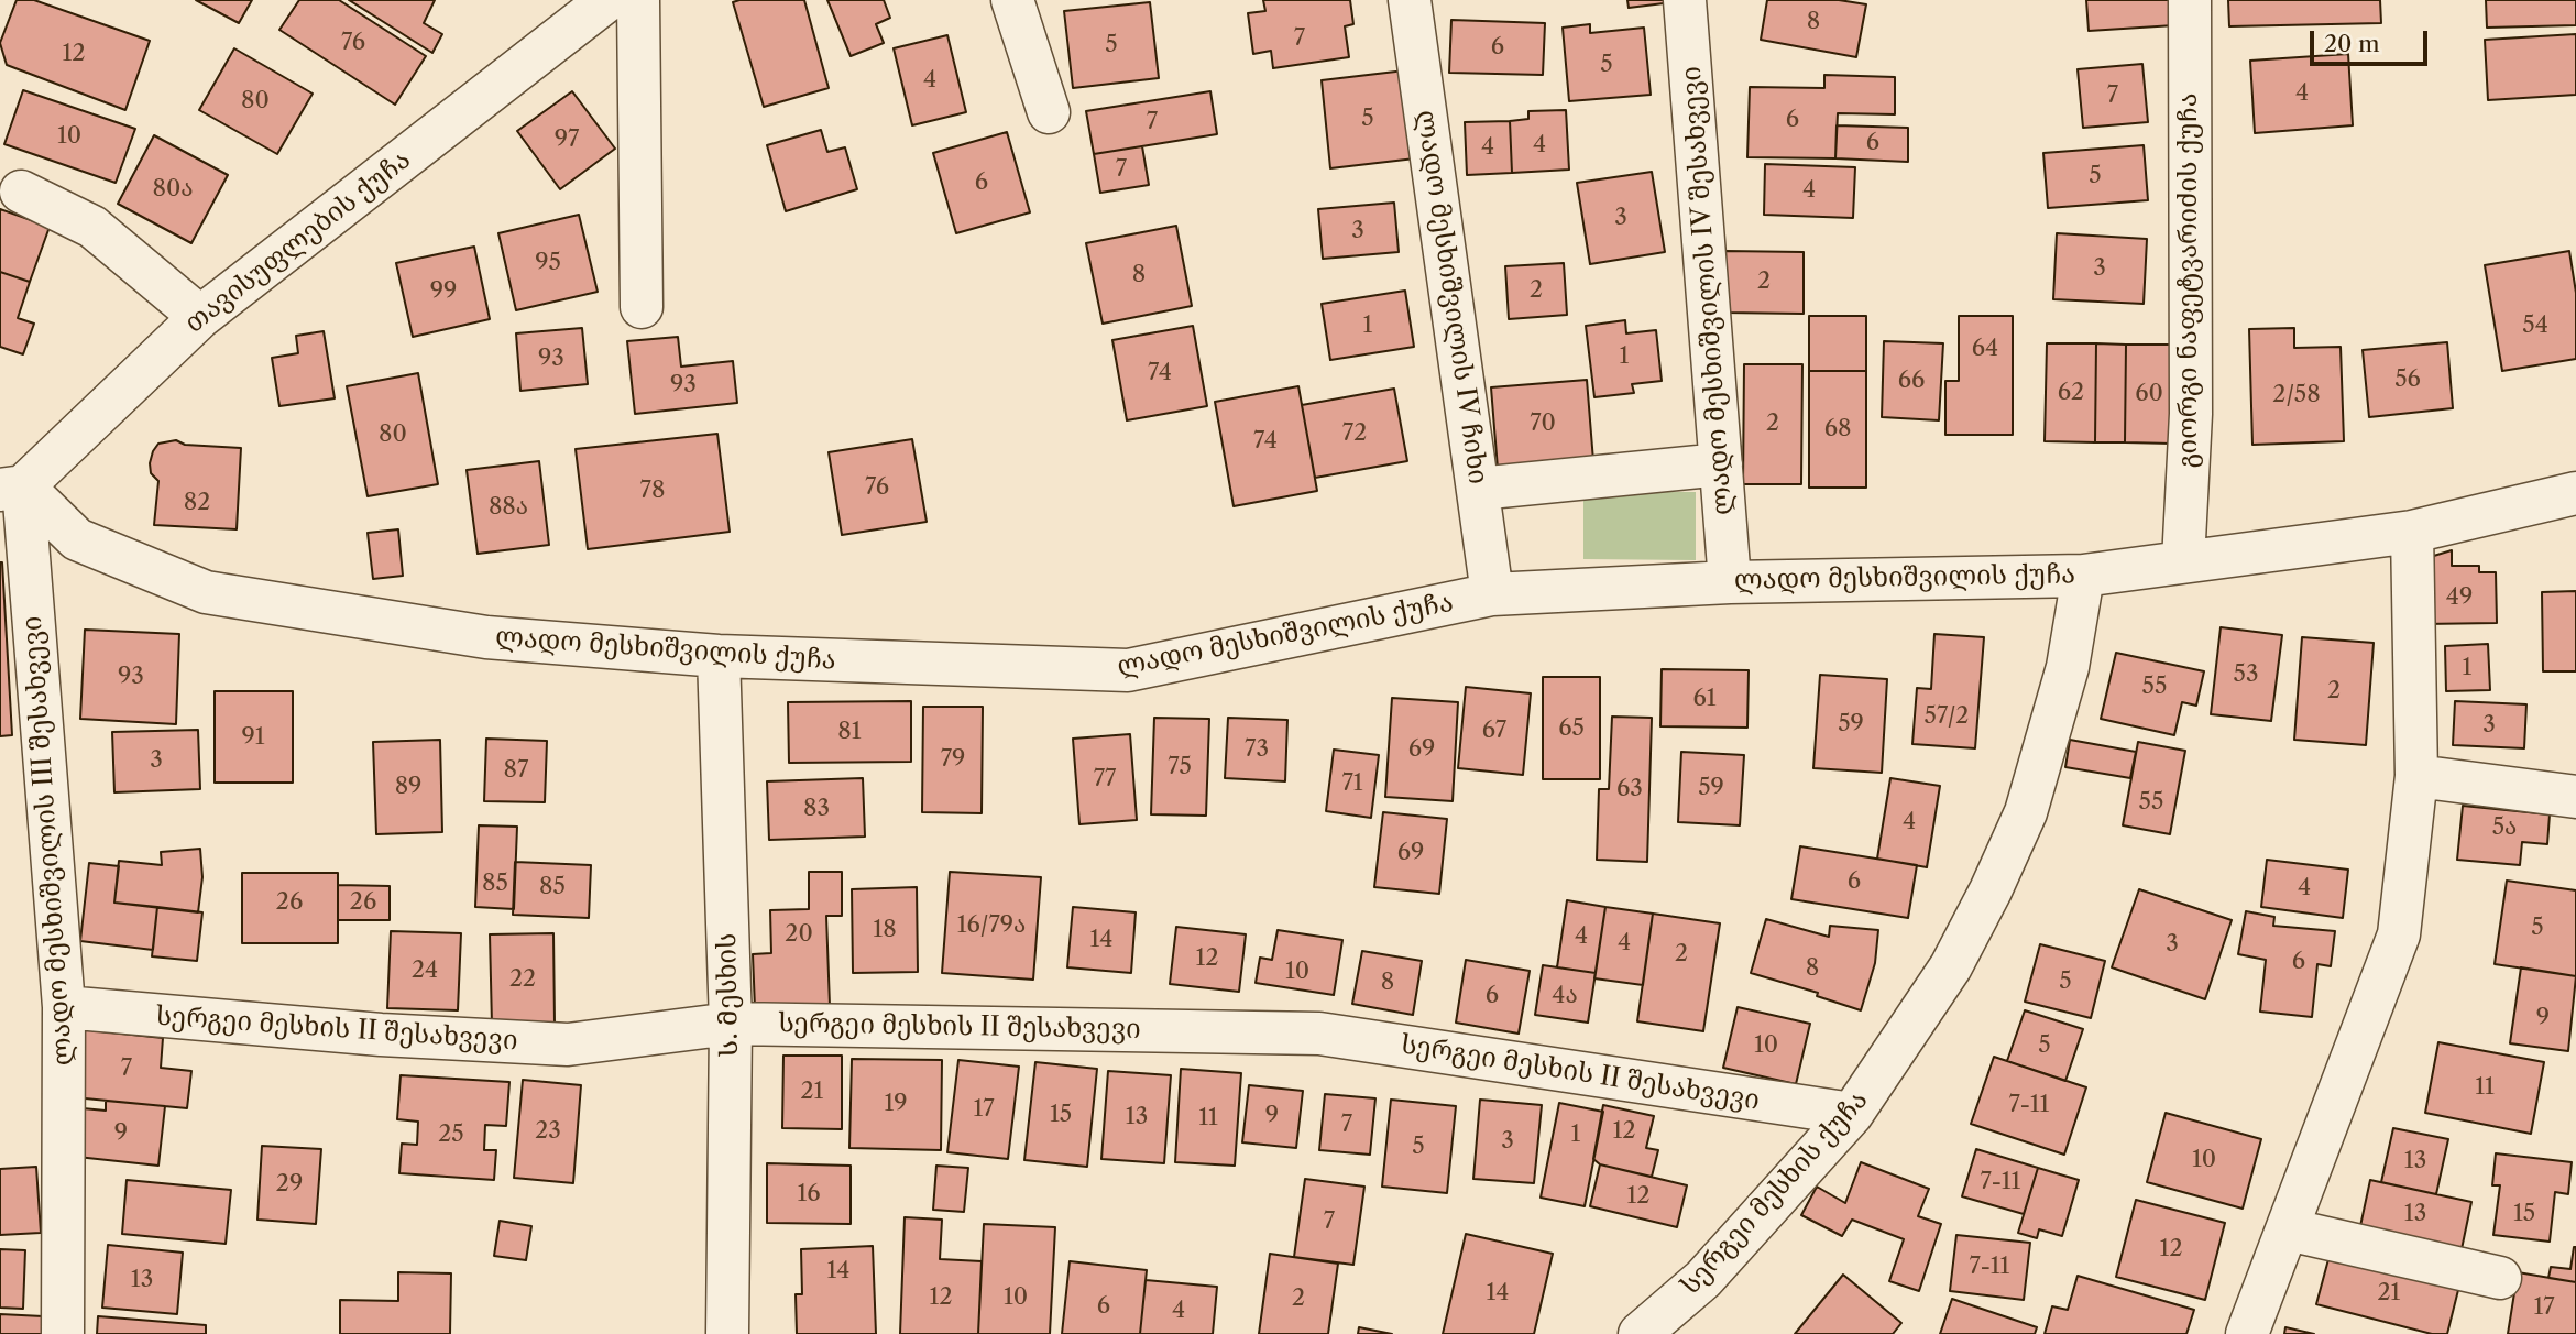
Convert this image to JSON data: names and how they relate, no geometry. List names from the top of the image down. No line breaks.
{"streets":{"street":["თავისუფლების ქუჩა","გიორგი ნაფეტვარიძის ქუჩა","ლადო მესხიშვილის IV შესახვევი","ლადო მესხიშვილის IV ჩიხი","ლადო მესხიშვილის ქუჩა","ლადო მესხიშვილის III შესახვევი","Ს. Მესხის","სერგეი მესხის II შესახვევი","სერგეი მესხის ქუჩა"]},"crossings":[["თავისუფლების ქუჩა","ლადო მესხიშვილის ქუჩა"],["თავისუფლების ქუჩა","ლადო მესხიშვილის III შესახვევი"],["გიორგი ნაფეტვარიძის ქუჩა","ლადო მესხიშვილის ქუჩა"],["ლადო მესხიშვილის IV შესახვევი","ლადო მესხიშვილის ქუჩა"],["ლადო მესხიშვილის IV ჩიხი","ლადო მესხიშვილის ქუჩა"],["ლადო მესხიშვილის ქუჩა","ლადო მესხიშვილის III შესახვევი"],["ლადო მესხიშვილის ქუჩა","Ს. Მესხის"],["ლადო მესხიშვილის ქუჩა","სერგეი მესხის ქუჩა"],["ლადო მესხიშვილის III შესახვევი","სერგეი მესხის II შესახვევი"],["Ს. Მესხის","სერგეი მესხის II შესახვევი"],["სერგეი მესხის II შესახვევი","სერგეი მესხის ქუჩა"]],"house_numbers":["8","7","76","5","6","12","5","4","4","7","80","5","6","7","10","97","6","4","4","7","5","6","80ა","4","3","3","95","3","8","2","2","99","1","54","64","1","93","74","56","66","93","62","60","2/58","70","2","68","72","80","74","76","78","82","88ა","49","1","53","93","55","2","61","57/2","59","3","65","67","81","91","73","69","79","3","75","87","77","71","89","59","63","55","83","4","5ა","69","6","85","85","4","26","26","16/79ა","5","18","20","4","14","4","3","2","12","6","8","24","10","22","5","8","6","4ა","9","10","5","7","11","21","19","7-11","17","15","9","13","11","7","23","12","9","25","1","3","5","10","13","7-11","29","16","12","13","15","7","12","7-11","14","13","14","21","12","10","2","6","17","4"],"scale_bar":"20 m"}
